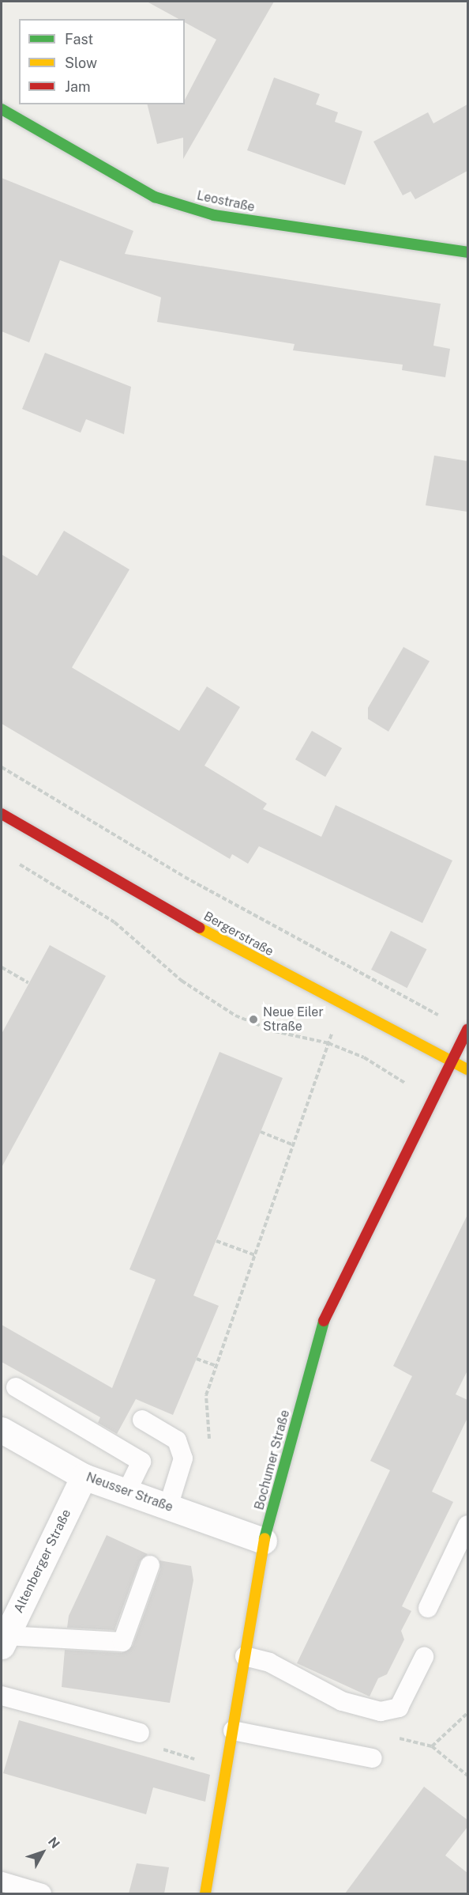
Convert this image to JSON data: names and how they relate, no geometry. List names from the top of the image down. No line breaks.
{"streets":{"street":["Leostraße","Bergerstraße","Bochumer Straße","Neusser Straße","Altenberger Straße"]},"crossings":[["Bergerstraße","Bochumer Straße"],["Bochumer Straße","Neusser Straße"],["Neusser Straße","Altenberger Straße"]],"places":["Neue Eiler Straße"],"legend":["Fast","Slow","Jam"],"north":"top right"}
